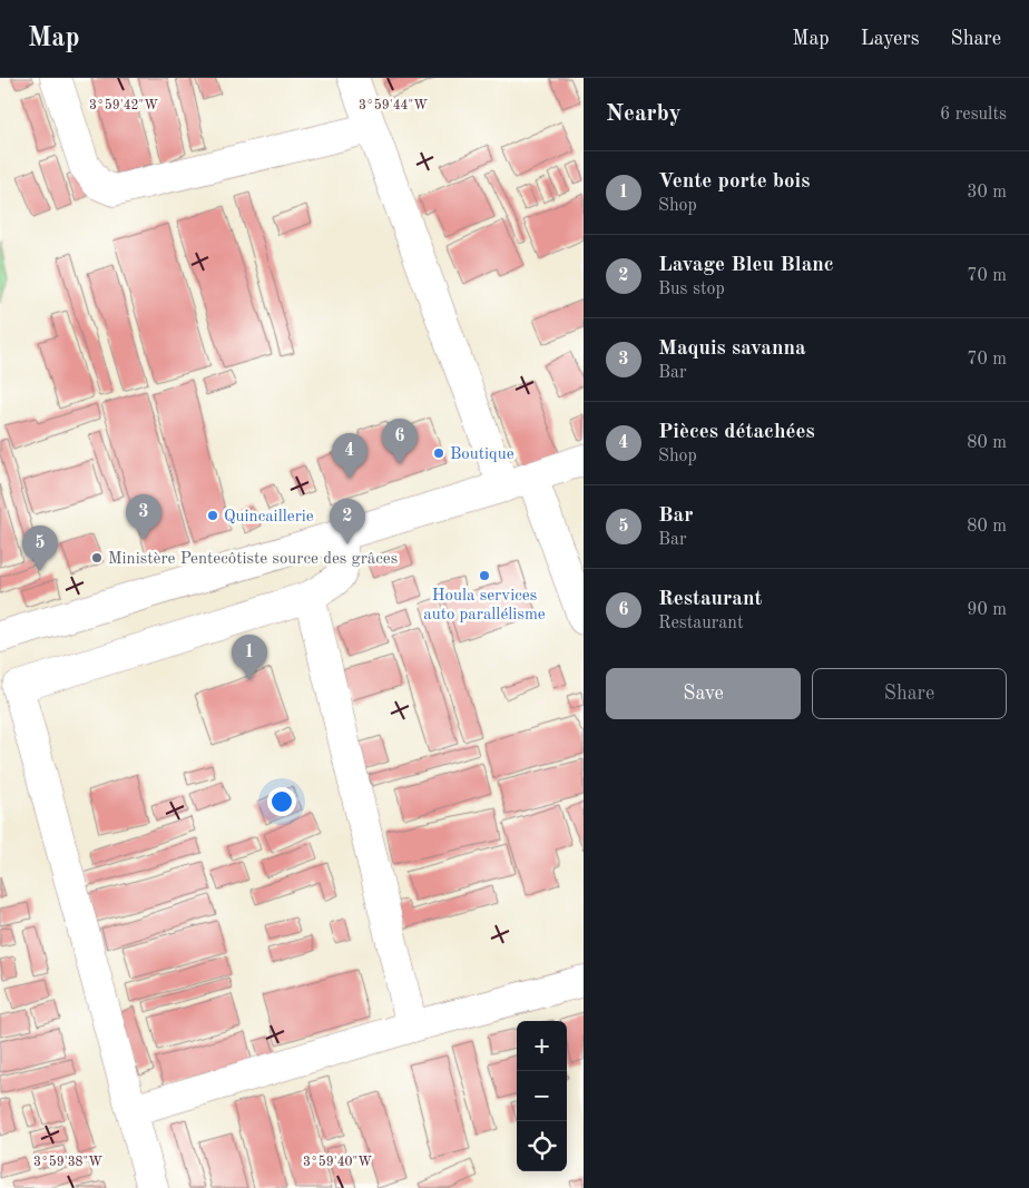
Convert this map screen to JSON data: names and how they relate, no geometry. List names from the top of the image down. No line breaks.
{"places":["Boutique","Quincaillerie","Ministère Pentecôtiste source des grâces","Houla services auto parallélisme"],"page":{"header":"Map","nav":["Map","Layers","Share"],"heading":["Nearby","6 results"],"list":[{"mark":"1","name":"Vente porte bois","note":"Shop","value":"30 m"},{"mark":"2","name":"Lavage Bleu Blanc","note":"Bus stop","value":"70 m"},{"mark":"3","name":"Maquis savanna","note":"Bar","value":"70 m"},{"mark":"4","name":"Pièces détachées","note":"Shop","value":"80 m"},{"mark":"5","name":"Bar","note":"Bar","value":"80 m"},{"mark":"6","name":"Restaurant","note":"Restaurant","value":"90 m"}],"pins":["6","4","3","2","5","1"],"buttons":["Save","Share"],"map_buttons":["+","−"]},"coordinates":["3°59'42\"W","3°59'44\"W","3°59'38\"W","3°59'40\"W"]}
